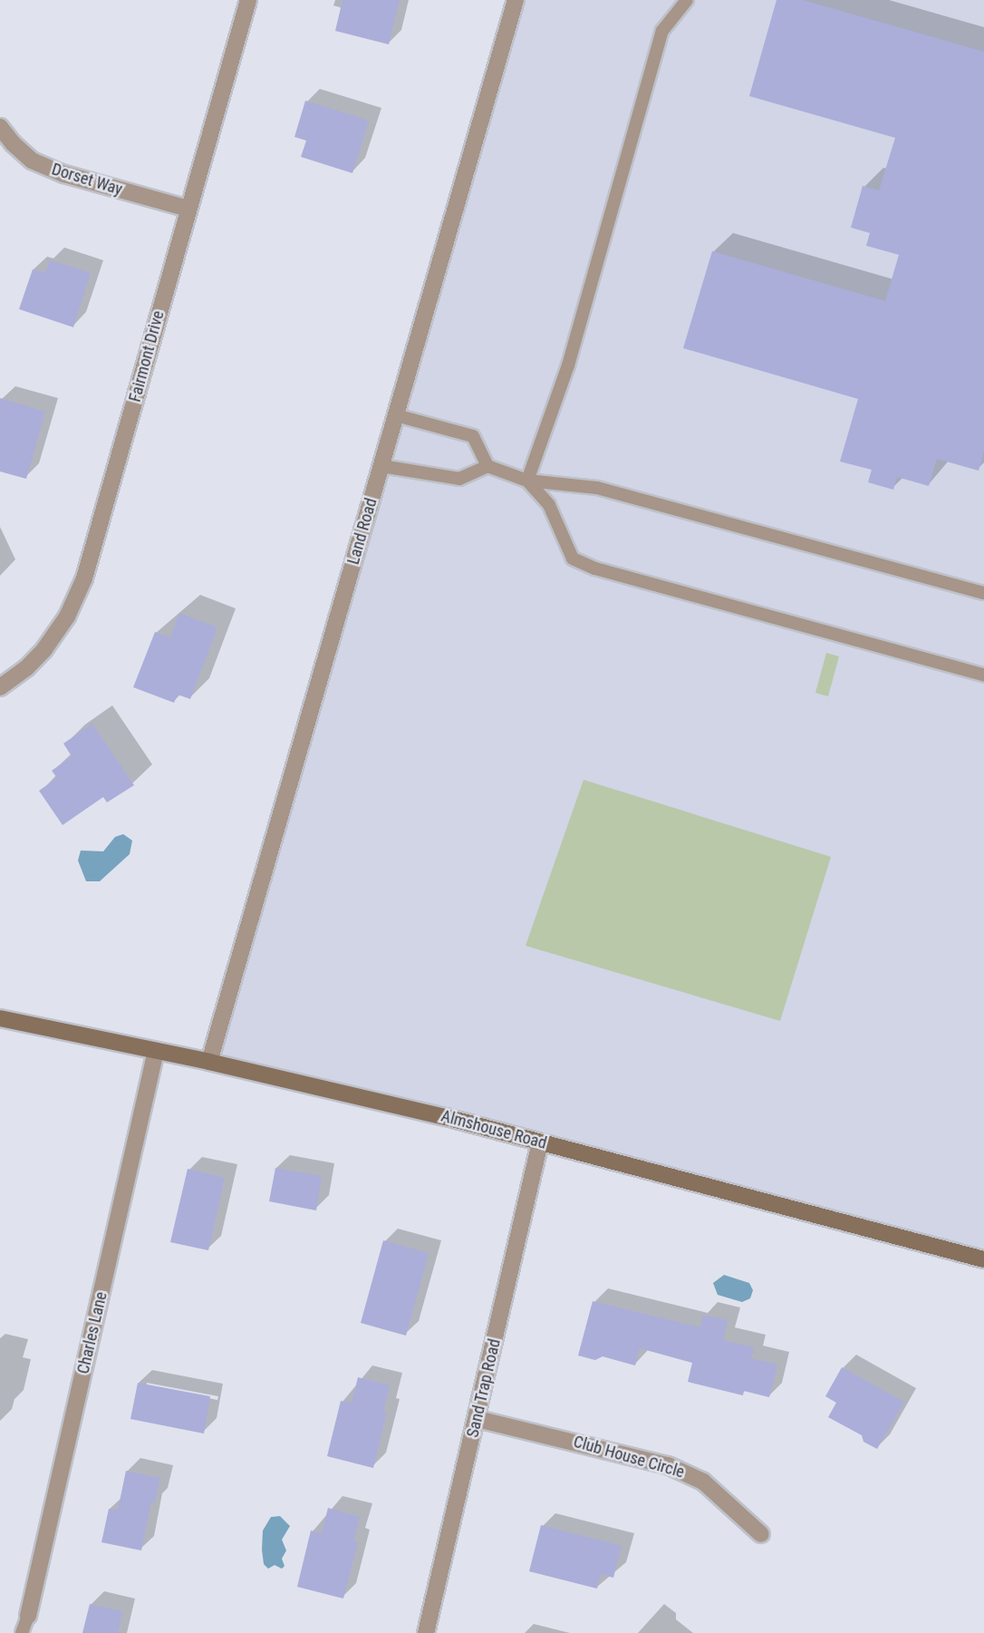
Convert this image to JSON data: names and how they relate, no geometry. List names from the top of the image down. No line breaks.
{"streets":{"main road":["Almshouse Road"],"street":["Dorset Way","Fairmont Drive","Land Road","Charles Lane","Sand Trap Road","Club House Circle"]},"crossings":[["Dorset Way","Fairmont Drive"],["Land Road","Almshouse Road"],["Almshouse Road","Charles Lane"],["Almshouse Road","Sand Trap Road"],["Sand Trap Road","Club House Circle"]]}
